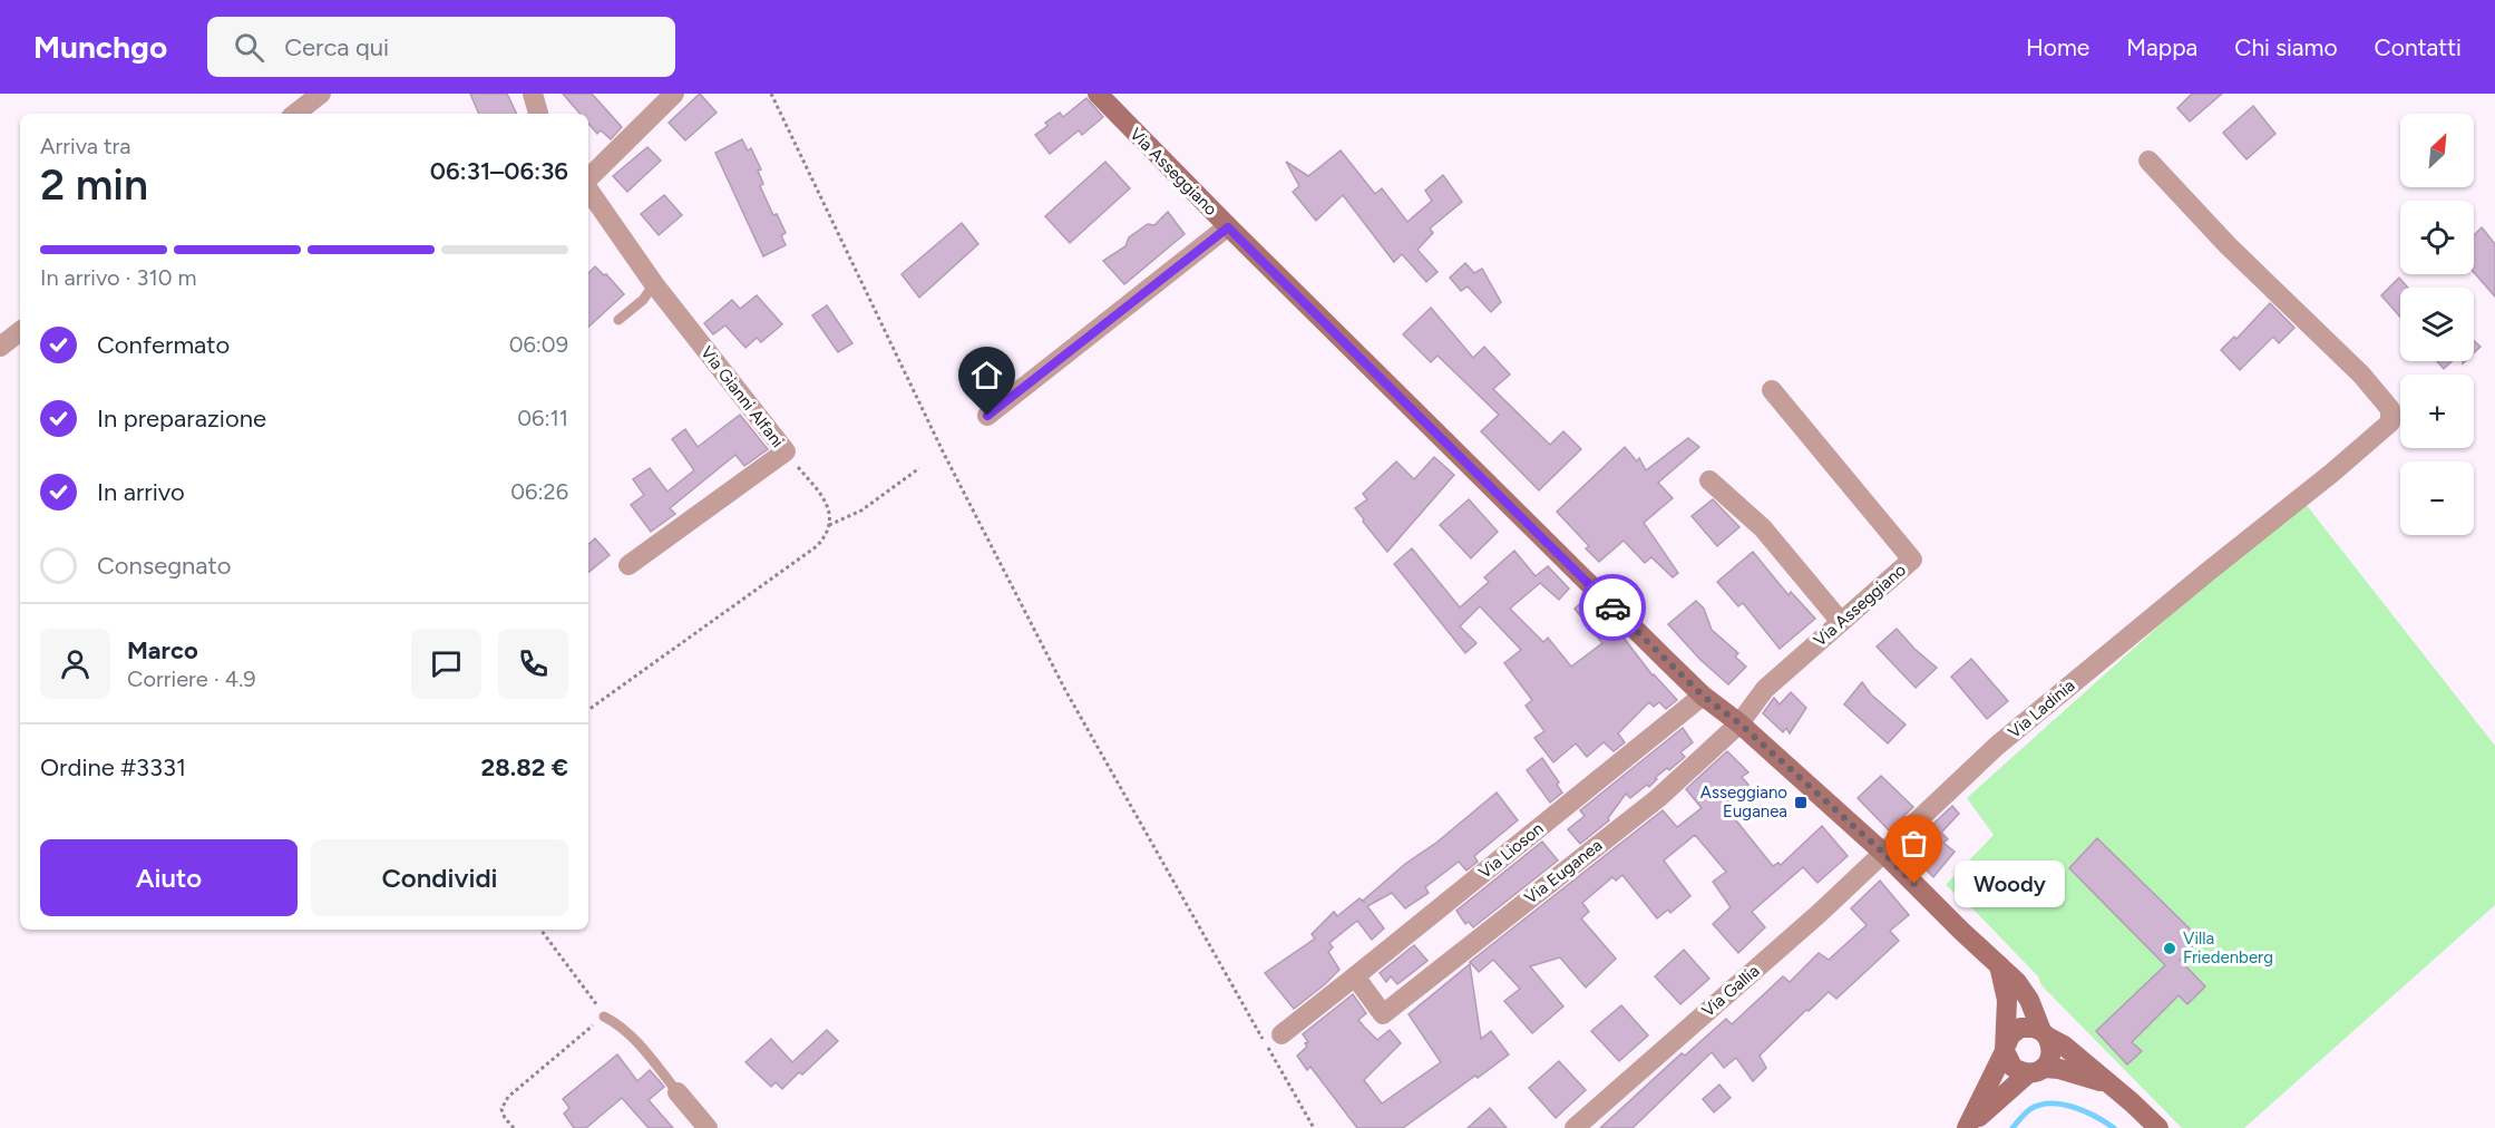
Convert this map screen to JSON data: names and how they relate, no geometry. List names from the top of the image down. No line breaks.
{"streets":{"street":["Via Asseggiano","Via Gianni Alfani","Via Ladinia","Via Lioson","Via Euganea","Via Gallia"]},"crossings":[["Via Asseggiano","Via Ladinia"],["Via Asseggiano","Via Lioson"],["Via Asseggiano","Via Euganea"],["Via Asseggiano","Via Gallia"],["Via Ladinia","Via Gallia"],["Via Lioson","Via Euganea"]],"places":{"transit":["Asseggiano Euganea"],"other":["Woody","Villa Friedenberg"]},"north":"top right","page":{"header":"Munchgo","search":"Cerca qui","nav":["Home","Mappa","Chi siamo","Contatti"],"map_buttons":["+","−"],"heading":["2 min","Arriva tra","06:31–06:36"],"panel":["Marco","Corriere · 4.9","Ordine #3331","28.82 €"],"bar":"In arrivo · 310 m","list":[["Confermato","06:09"],["In preparazione","06:11"],["In arrivo","06:26"],"Consegnato"],"buttons":["Aiuto","Condividi"],"bubble":"Woody"}}
